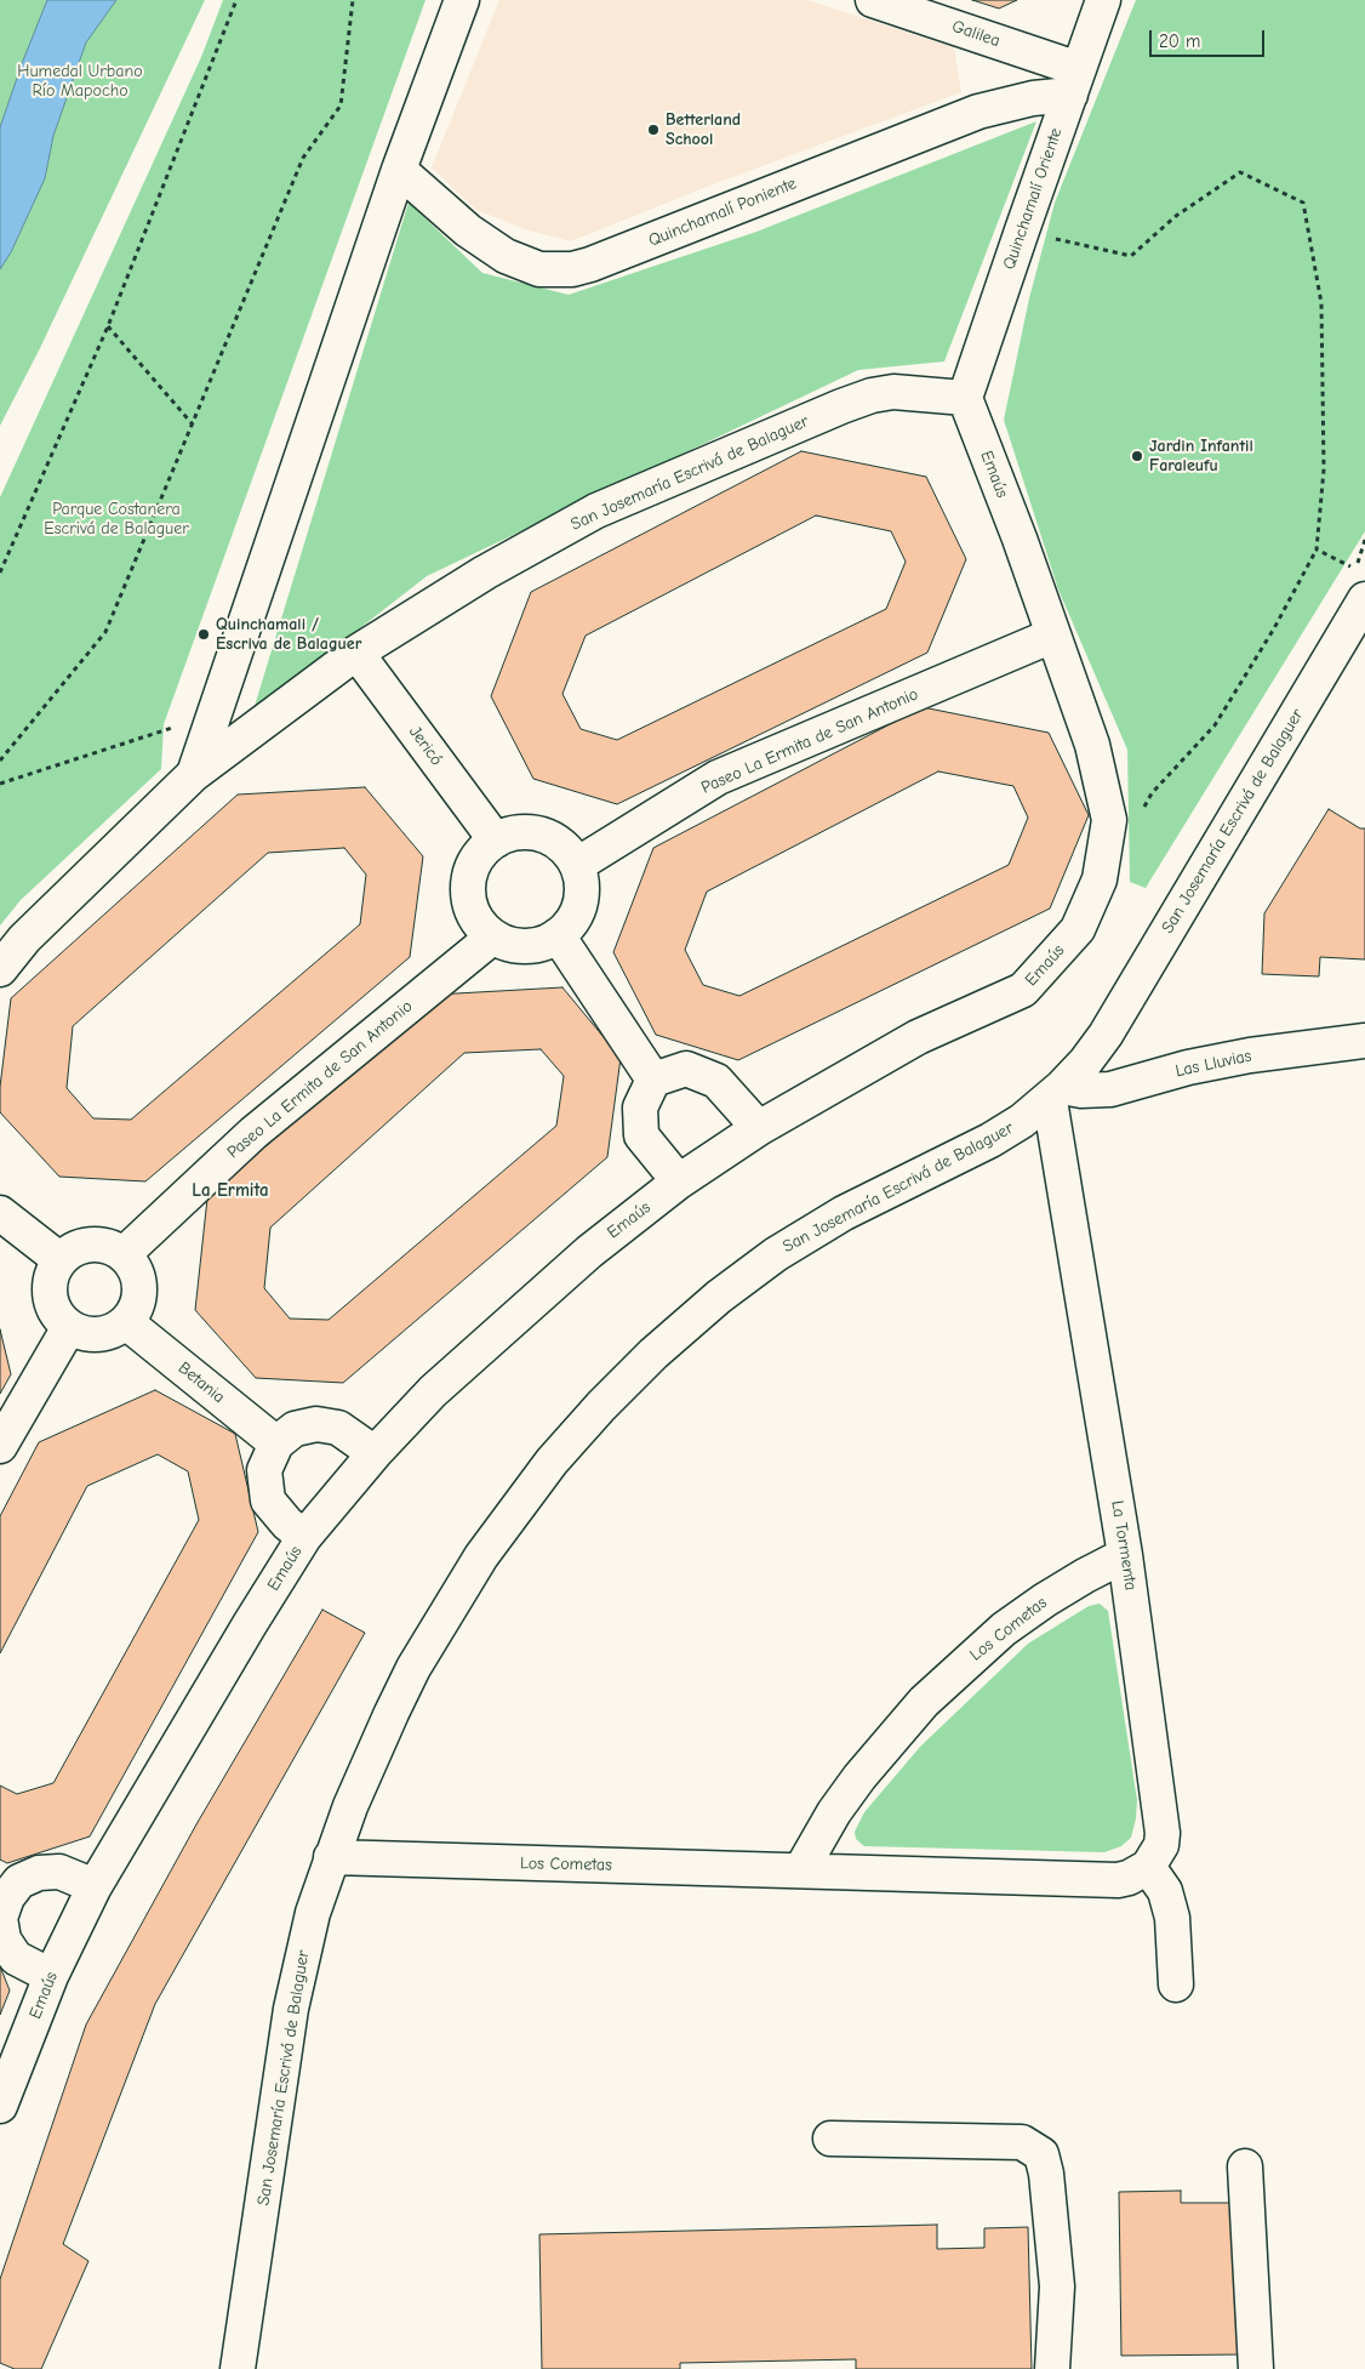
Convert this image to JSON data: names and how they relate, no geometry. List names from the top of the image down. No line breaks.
{"streets":{"street":["Galilea","Quinchamalí Oriente","Quinchamalí Poniente","San Josemaría Escrivá de Balaguer","Emaús","Paseo La Ermita de San Antonio","Jericó","Las Lluvias","Betania","La Tormenta","Los Cometas"]},"crossings":[["Galilea","Quinchamalí Oriente"],["Galilea","Quinchamalí Poniente"],["Quinchamalí Oriente","Quinchamalí Poniente"],["Quinchamalí Oriente","San Josemaría Escrivá de Balaguer"],["Quinchamalí Oriente","Emaús"],["Quinchamalí Poniente","San Josemaría Escrivá de Balaguer"],["San Josemaría Escrivá de Balaguer","Emaús"],["San Josemaría Escrivá de Balaguer","Jericó"],["San Josemaría Escrivá de Balaguer","Las Lluvias"],["San Josemaría Escrivá de Balaguer","La Tormenta"],["San Josemaría Escrivá de Balaguer","Los Cometas"],["Emaús","Paseo La Ermita de San Antonio"],["Paseo La Ermita de San Antonio","Jericó"],["Paseo La Ermita de San Antonio","Betania"],["Las Lluvias","La Tormenta"],["La Tormenta","Los Cometas"]],"districts":["La Ermita"],"parks":["Humedal Urbano Río Mapocho","Parque Costanera Escrivá de Balaguer"],"places":["Betterland School","Jardin Infantil Faraleufu","Quinchamali / Escriva de Balaguer"],"scale_bar":"20 m"}
